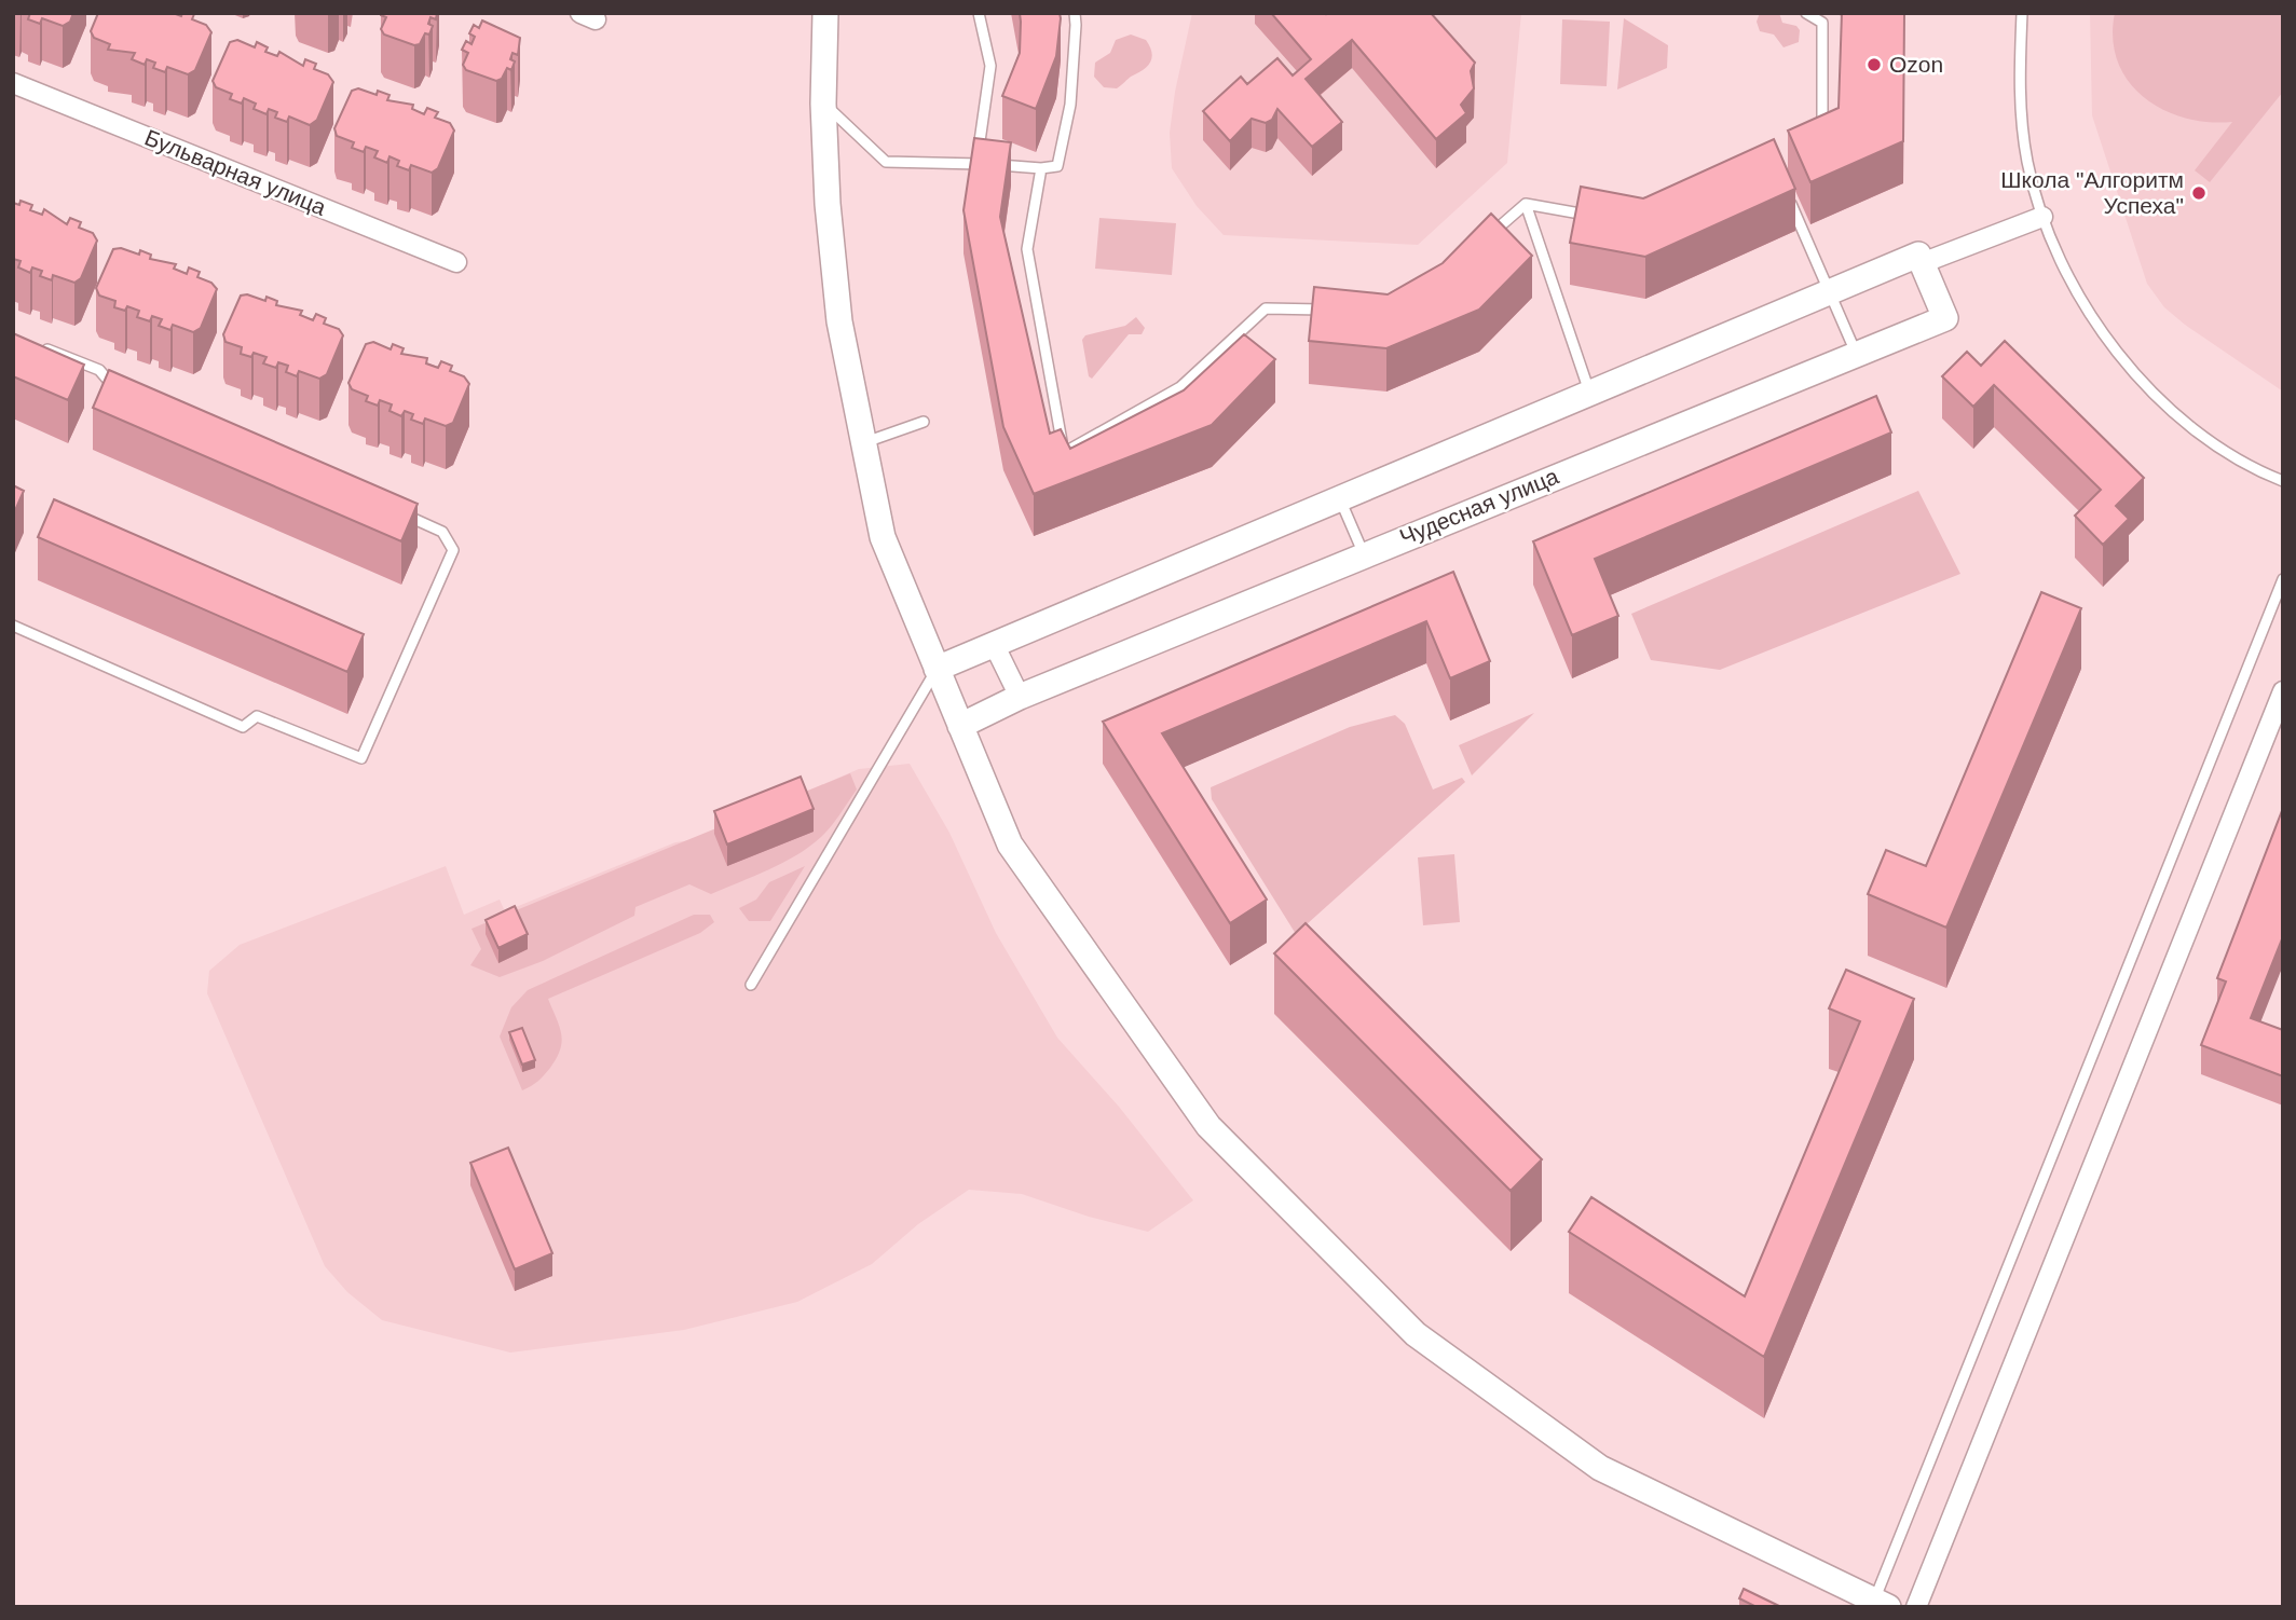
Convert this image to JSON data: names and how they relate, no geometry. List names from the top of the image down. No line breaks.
{"streets":{"street":["Бульварная улица","Чудесная улица"]},"places":["Ozon","Школа \"Алгоритм Успеха\""]}
